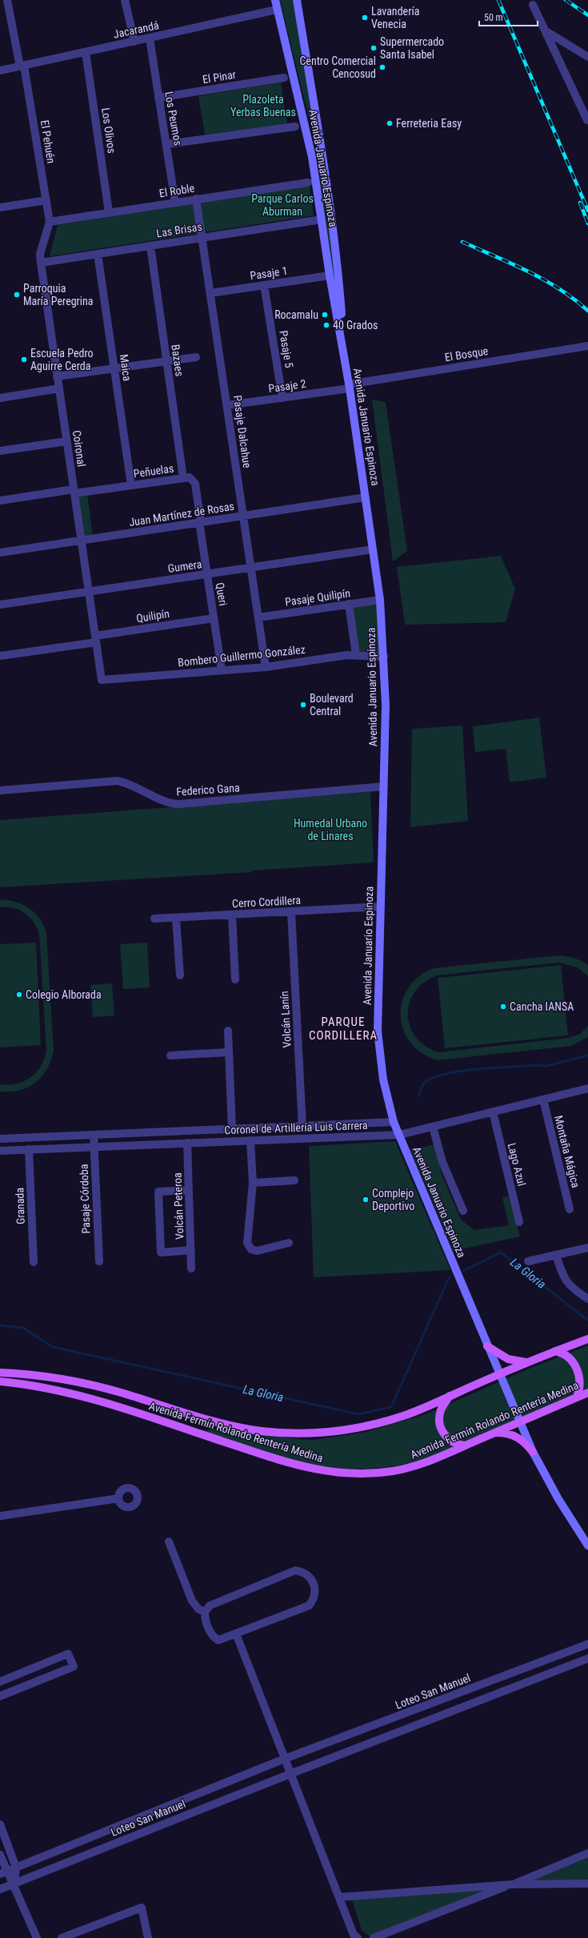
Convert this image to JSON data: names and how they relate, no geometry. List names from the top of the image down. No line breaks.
{"streets":{"main road":["Avenida Januario Espinoza","Avenida Fermín Rolando Rentería Medina"],"street":["Jacarandá","El Pinar","Los Peumos","Los Olivos","El Pehuén","El Roble","Las Brisas","Pasaje 1","Pasaje 5","El Bosque","Bazaes","Maica","Pasaje 2","Pasaje Dalcahue","Coironal","Peñuelas","Juan Martínez de Rosas","Gumera","Queri","Pasaje Quilipín","Quilipín","Bombero Guillermo González","Federico Gana","Cerro Cordillera","Volcán Lanín","Coronel de Artillería Luis Carrera","Montaña Mágica","Lago Azul","Pasaje Córdoba","Granada","Volcán Peteroa","Loteo San Manuel"]},"crossings":[["Jacarandá","Los Peumos"],["Jacarandá","Los Olivos"],["Jacarandá","El Pehuén"],["Jacarandá","Avenida Januario Espinoza"],["El Pinar","Los Peumos"],["Los Peumos","El Roble"],["Los Olivos","El Roble"],["El Pehuén","El Roble"],["El Pehuén","Coironal"],["Avenida Januario Espinoza","Las Brisas"],["Avenida Januario Espinoza","Pasaje 1"],["Avenida Januario Espinoza","El Bosque"],["Avenida Januario Espinoza","Pasaje 2"],["Avenida Januario Espinoza","Juan Martínez de Rosas"],["Avenida Januario Espinoza","Gumera"],["Avenida Januario Espinoza","Pasaje Quilipín"],["Avenida Januario Espinoza","Bombero Guillermo González"],["Avenida Januario Espinoza","Federico Gana"],["Avenida Januario Espinoza","Cerro Cordillera"],["Avenida Januario Espinoza","Coronel de Artillería Luis Carrera"],["Avenida Januario Espinoza","Avenida Fermín Rolando Rentería Medina"],["El Roble","Pasaje Dalcahue"],["El Roble","Coironal"],["Las Brisas","Bazaes"],["Las Brisas","Maica"],["Las Brisas","Pasaje Dalcahue"],["Las Brisas","Coironal"],["Pasaje 1","Pasaje 5"],["Pasaje 1","Pasaje Dalcahue"],["Pasaje 5","Pasaje 2"],["El Bosque","Pasaje 2"],["Bazaes","Peñuelas"],["Maica","Peñuelas"],["Pasaje 2","Pasaje Dalcahue"],["Pasaje Dalcahue","Juan Martínez de Rosas"],["Pasaje Dalcahue","Gumera"],["Pasaje Dalcahue","Pasaje Quilipín"],["Pasaje Dalcahue","Bombero Guillermo González"],["Coironal","Peñuelas"],["Coironal","Juan Martínez de Rosas"],["Coironal","Gumera"],["Coironal","Quilipín"],["Coironal","Bombero Guillermo González"],["Peñuelas","Juan Martínez de Rosas"],["Peñuelas","Queri"],["Juan Martínez de Rosas","Queri"],["Gumera","Queri"],["Queri","Quilipín"],["Queri","Bombero Guillermo González"],["Cerro Cordillera","Volcán Lanín"],["Volcán Lanín","Coronel de Artillería Luis Carrera"],["Coronel de Artillería Luis Carrera","Montaña Mágica"],["Coronel de Artillería Luis Carrera","Lago Azul"],["Coronel de Artillería Luis Carrera","Pasaje Córdoba"],["Coronel de Artillería Luis Carrera","Granada"],["Coronel de Artillería Luis Carrera","Volcán Peteroa"]],"districts":["PARQUE CORDILLERA"],"water":["La Gloria"],"parks":["Plazoleta Yerbas Buenas","Parque Carlos Aburman","Humedal Urbano de Linares"],"places":["Lavandería Venecia","Supermercado Santa Isabel","Centro Comercial Cencosud","Ferreteria Easy","Parroquia María Peregrina","Rocamalu","40 Grados","Escuela Pedro Aguirre Cerda","Boulevard Central","Colegio Alborada","Cancha IANSA","Complejo Deportivo"],"scale_bar":"50 m"}
